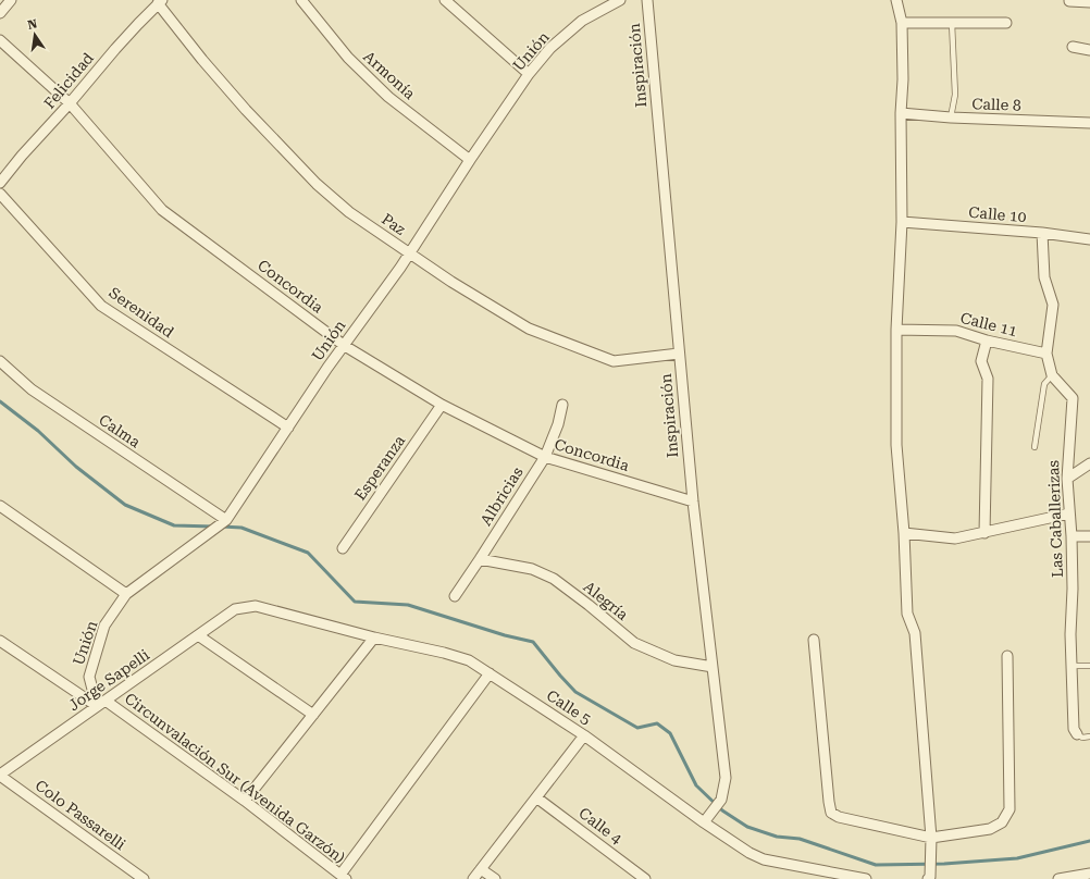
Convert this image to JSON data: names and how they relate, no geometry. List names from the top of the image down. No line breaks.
{"streets":{"street":["Unión","Inspiración","Armonía","Felicidad","Calle 8","Calle 10","Paz","Concordia","Serenidad","Calle 11","Calma","Esperanza","Albricias","Las Caballerizas","Alegría","Jorge Sapelli","Calle 5","Circunvalación Sur (Avenida Garzón)","Colo Passarelli","Calle 4"]},"crossings":[["Unión","Armonía"],["Unión","Paz"],["Unión","Concordia"],["Unión","Serenidad"],["Unión","Calma"],["Unión","Jorge Sapelli"],["Inspiración","Paz"],["Inspiración","Concordia"],["Inspiración","Alegría"],["Inspiración","Calle 5"],["Felicidad","Paz"],["Felicidad","Concordia"],["Calle 10","Las Caballerizas"],["Concordia","Esperanza"],["Concordia","Albricias"],["Calle 11","Las Caballerizas"],["Albricias","Alegría"],["Jorge Sapelli","Calle 5"],["Jorge Sapelli","Circunvalación Sur (Avenida Garzón)"],["Jorge Sapelli","Colo Passarelli"]],"north":"top"}
